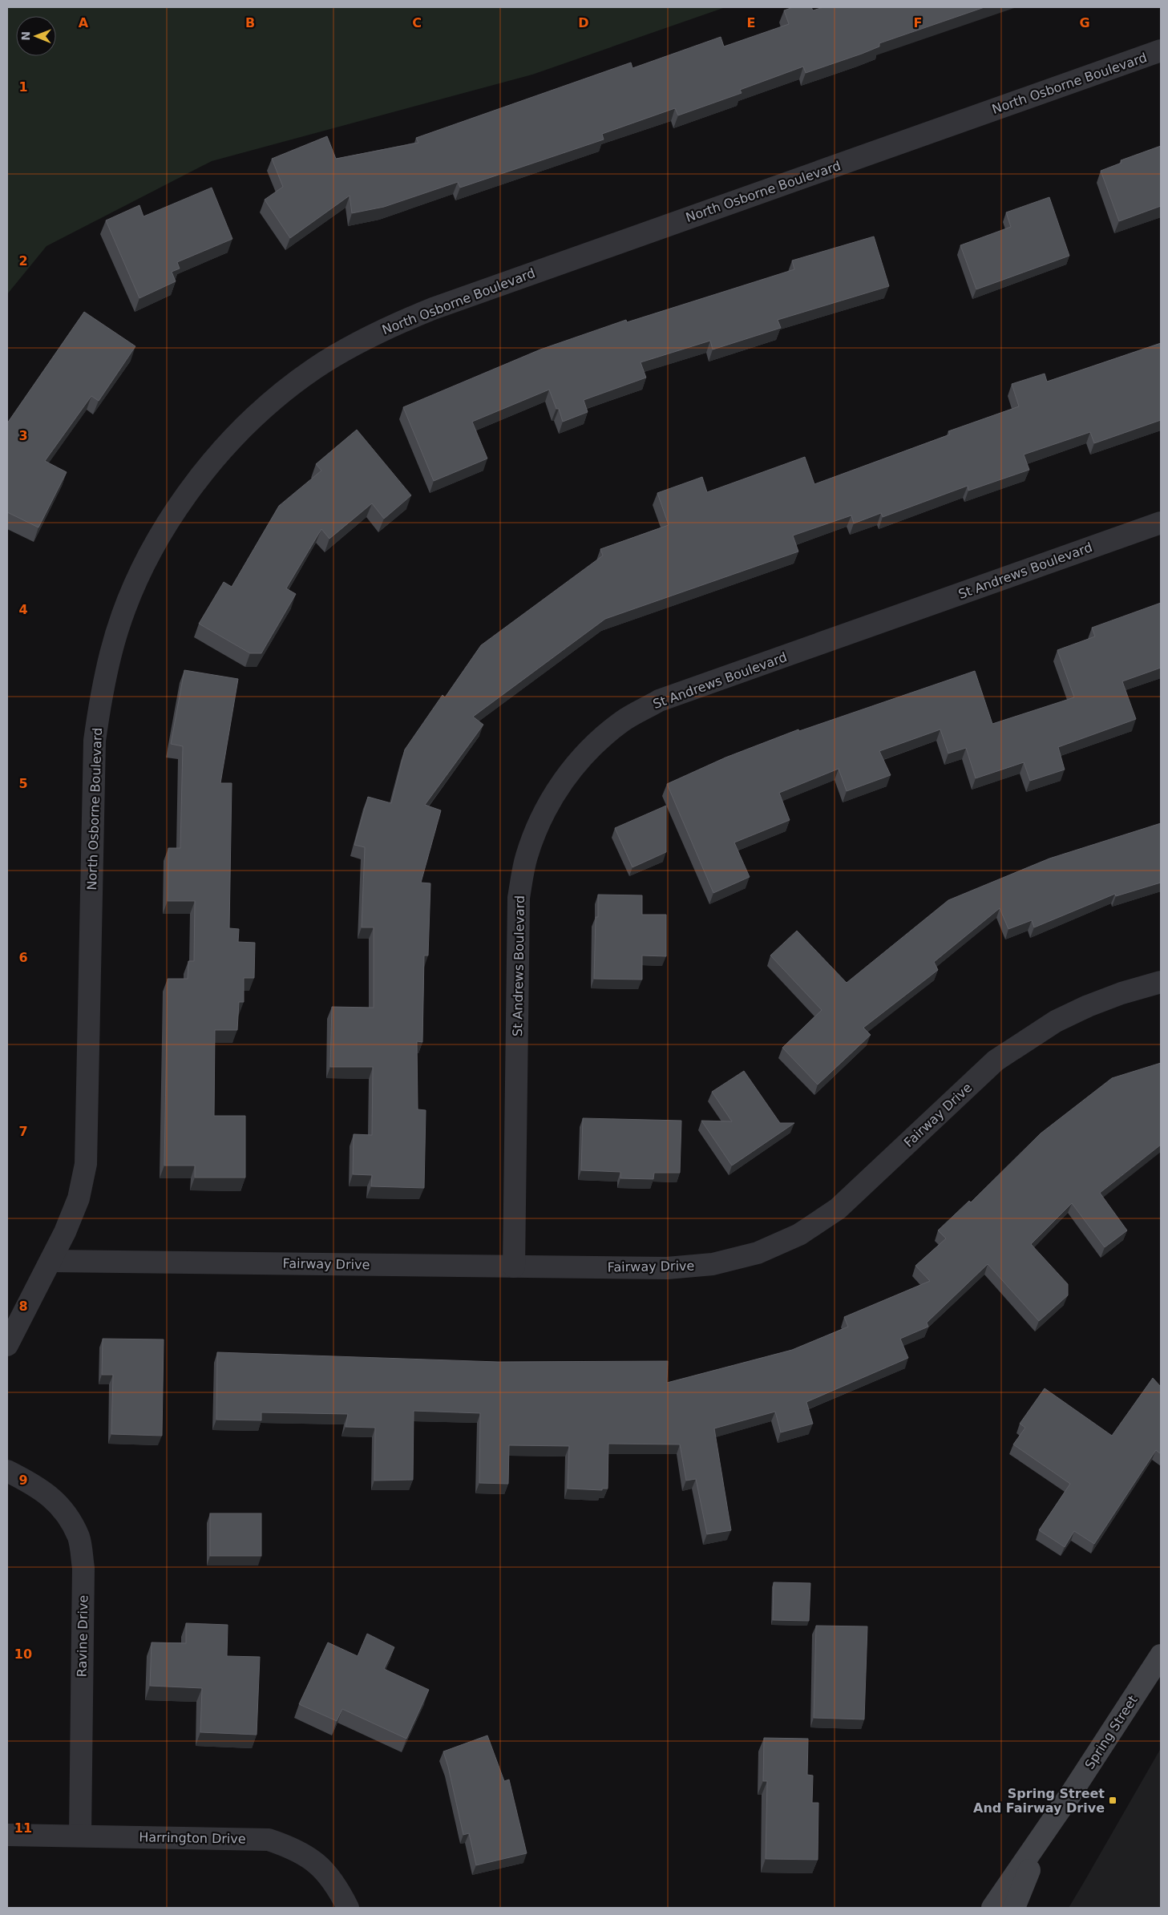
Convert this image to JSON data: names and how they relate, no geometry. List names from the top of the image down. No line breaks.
{"streets":{"main road":["Spring Street"],"street":["North Osborne Boulevard","St Andrews Boulevard","Fairway Drive","Ravine Drive","Harrington Drive"]},"crossings":[["North Osborne Boulevard","Fairway Drive"],["St Andrews Boulevard","Fairway Drive"],["Ravine Drive","Harrington Drive"]],"places":{"transit":["Spring Street And Fairway Drive"]},"north":"left","grid":{"columns":["A","B","C","D","E","F","G"],"rows":["1","2","3","4","5","6","7","8","9","10","11"]}}
